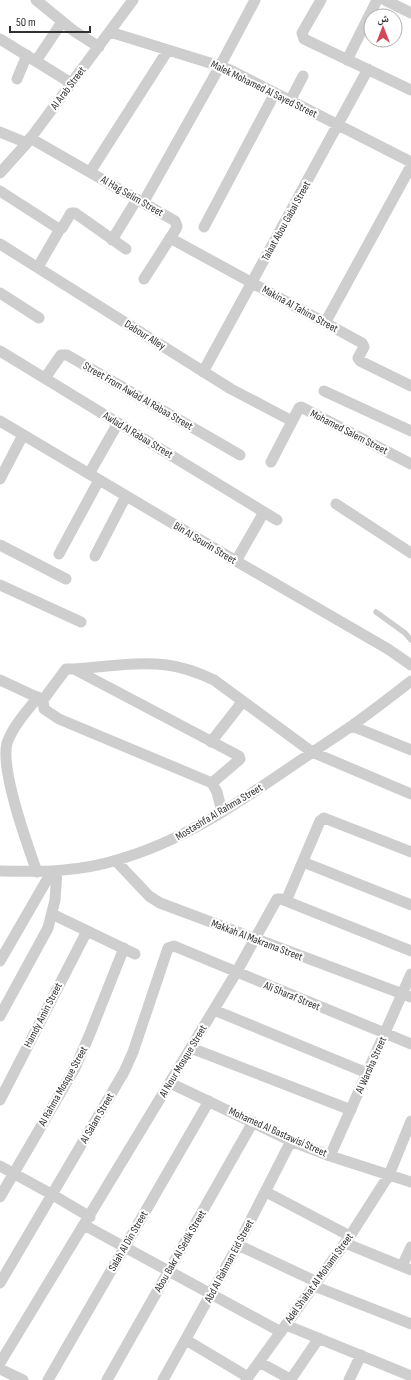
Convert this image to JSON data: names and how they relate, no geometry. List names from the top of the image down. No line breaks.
{"streets":{"street":["Al Arab Street","Malek Mohamed Al Sayed Street","Al Hag Selim Street","Talaat Abou Gabal Street","Makina Al Tahina Street","Dabour Alley","Street From Awlad Al Rabaa Street","Mohamed Salem Street","Awlad Al Rabaa Street","Bin Al Sourin Street","Mostashfa Al Rahma Street","Makkah Al Makrama Street","Ali Sharaf Street","Hamdy Amin Street","Al Nour Mosque Street","Al Warsha Street","Al Rahma Mosque Street","Al Salam Street","Mohamed Al Bastawisi Street","Salah Al Din Street","Abou Bakr Al Sedik Street","Abd Al Rahman Eid Street","Adel Shahat Al Mohami Street"]},"crossings":[["Al Arab Street","Malek Mohamed Al Sayed Street"],["Al Arab Street","Al Hag Selim Street"],["Malek Mohamed Al Sayed Street","Talaat Abou Gabal Street"],["Al Hag Selim Street","Makina Al Tahina Street"],["Talaat Abou Gabal Street","Makina Al Tahina Street"],["Talaat Abou Gabal Street","Dabour Alley"],["Dabour Alley","Mohamed Salem Street"],["Street From Awlad Al Rabaa Street","Awlad Al Rabaa Street"],["Mostashfa Al Rahma Street","Makkah Al Makrama Street"],["Makkah Al Makrama Street","Al Nour Mosque Street"],["Makkah Al Makrama Street","Al Warsha Street"],["Ali Sharaf Street","Al Nour Mosque Street"],["Ali Sharaf Street","Al Warsha Street"],["Ali Sharaf Street","Al Salam Street"],["Al Nour Mosque Street","Mohamed Al Bastawisi Street"],["Al Warsha Street","Mohamed Al Bastawisi Street"],["Mohamed Al Bastawisi Street","Salah Al Din Street"],["Mohamed Al Bastawisi Street","Abou Bakr Al Sedik Street"],["Mohamed Al Bastawisi Street","Abd Al Rahman Eid Street"],["Mohamed Al Bastawisi Street","Adel Shahat Al Mohami Street"]],"scale_bar":"50 m","north":"top"}
